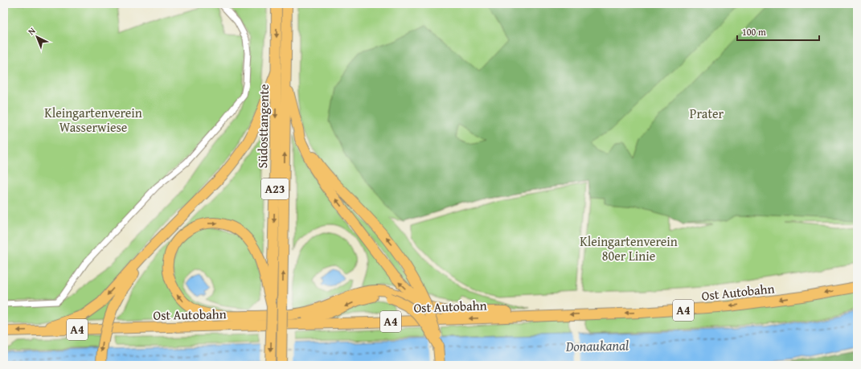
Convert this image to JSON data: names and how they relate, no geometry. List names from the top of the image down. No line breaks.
{"streets":{"highway":["Südosttangente","A23","Ost Autobahn","A4"]},"crossings":[["Südosttangente","A23"]],"water":["Donaukanal"],"parks":["Kleingartenverein Wasserwiese","Prater","Kleingartenverein 80er Linie"],"scale_bar":"100 m","north":"top left"}
